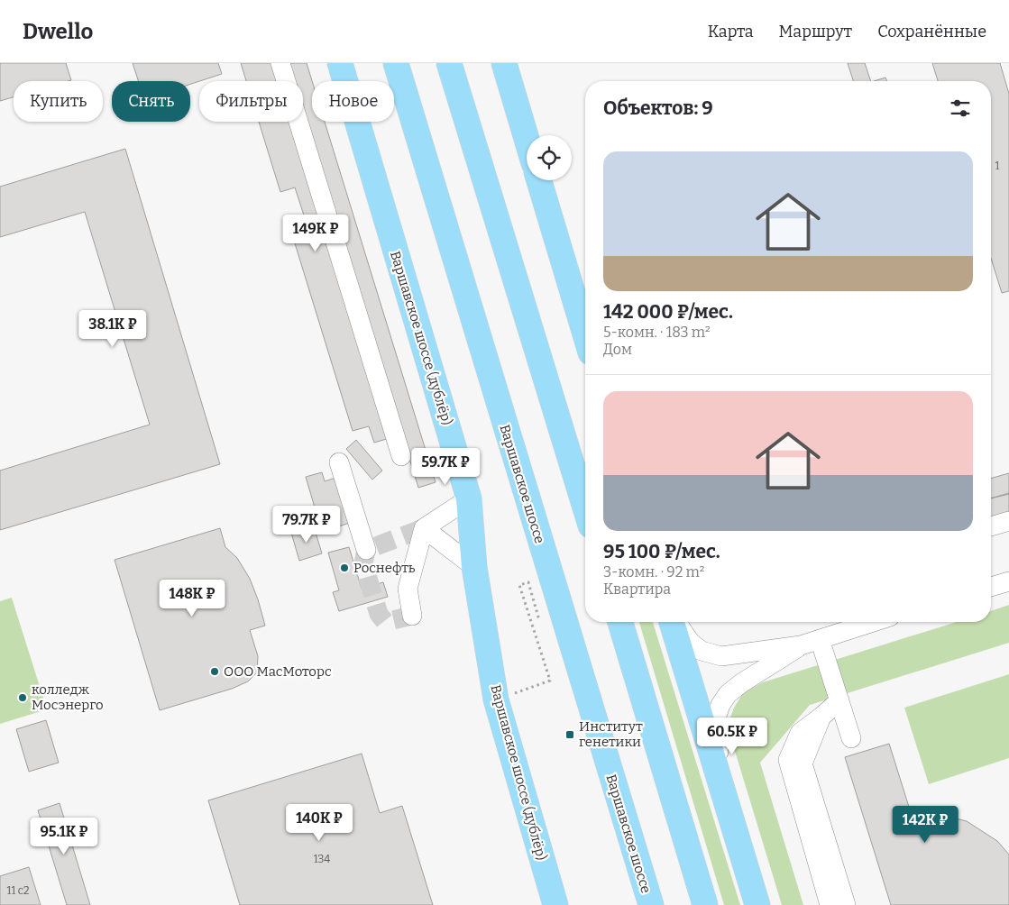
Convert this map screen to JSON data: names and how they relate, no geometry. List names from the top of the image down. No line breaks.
{"streets":{"main road":["Варшавское шоссе (дублёр)","Варшавское шоссе"]},"places":{"other":["Роснефть","ООО МасМоторс","колледж Мосэнерго"],"transit":["Институт генетики"]},"house_numbers":["1","134","11 с2"],"page":{"header":"Dwello","nav":["Карта","Маршрут","Сохранённые"],"chip":["Купить","Снять","Фильтры","Новое"],"heading":"Объектов: 9","list":[{"name":"142 000 ₽/мес.","note":"5-комн. · 183 m² · Дом"},{"name":"95 100 ₽/мес.","note":"3-комн. · 92 m² · Квартира"}],"price":["149K ₽","38.1K ₽","59.7K ₽","79.7K ₽","148K ₽","60.5K ₽","140K ₽","142K ₽","95.1K ₽"]}}
